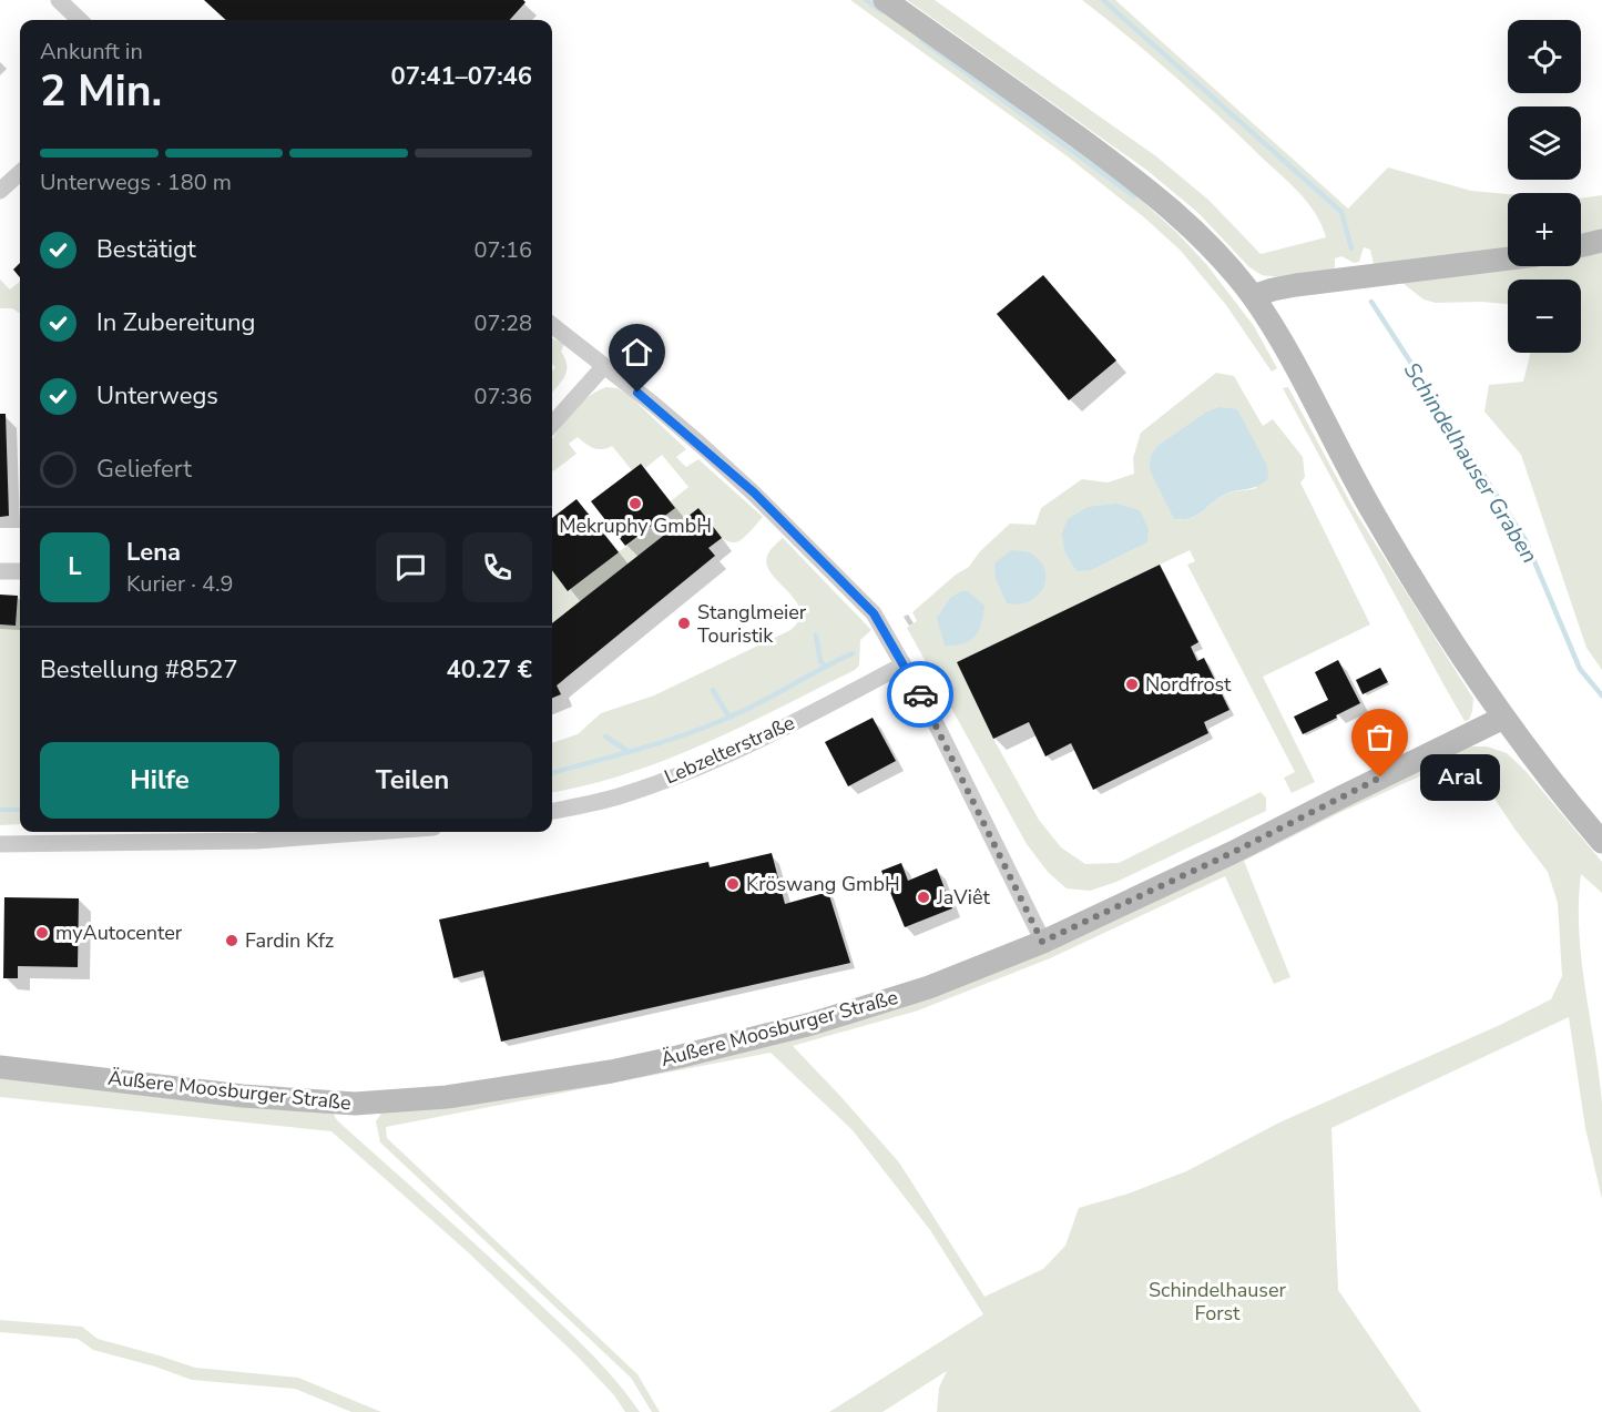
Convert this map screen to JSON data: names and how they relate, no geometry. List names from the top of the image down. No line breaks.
{"streets":{"street":["Lebzelterstraße","Äußere Moosburger Straße"]},"water":["Schindelhauser Graben"],"parks":["Schindelhauser Forst"],"places":["Mekruphy GmbH","Stanglmeier Touristik","Nordfrost","Aral","Kröswang GmbH","JaViêt","myAutocenter","Fardin Kfz"],"page":{"map_buttons":["+","−"],"heading":["2 Min.","Ankunft in","07:41–07:46"],"panel":["Lena","Kurier · 4.9","Bestellung #8527","40.27 €"],"bar":"Unterwegs · 180 m","list":[["Bestätigt","07:16"],["In Zubereitung","07:28"],["Unterwegs","07:36"],"Geliefert"],"round":"L","buttons":["Hilfe","Teilen"],"bubble":"Aral"}}
